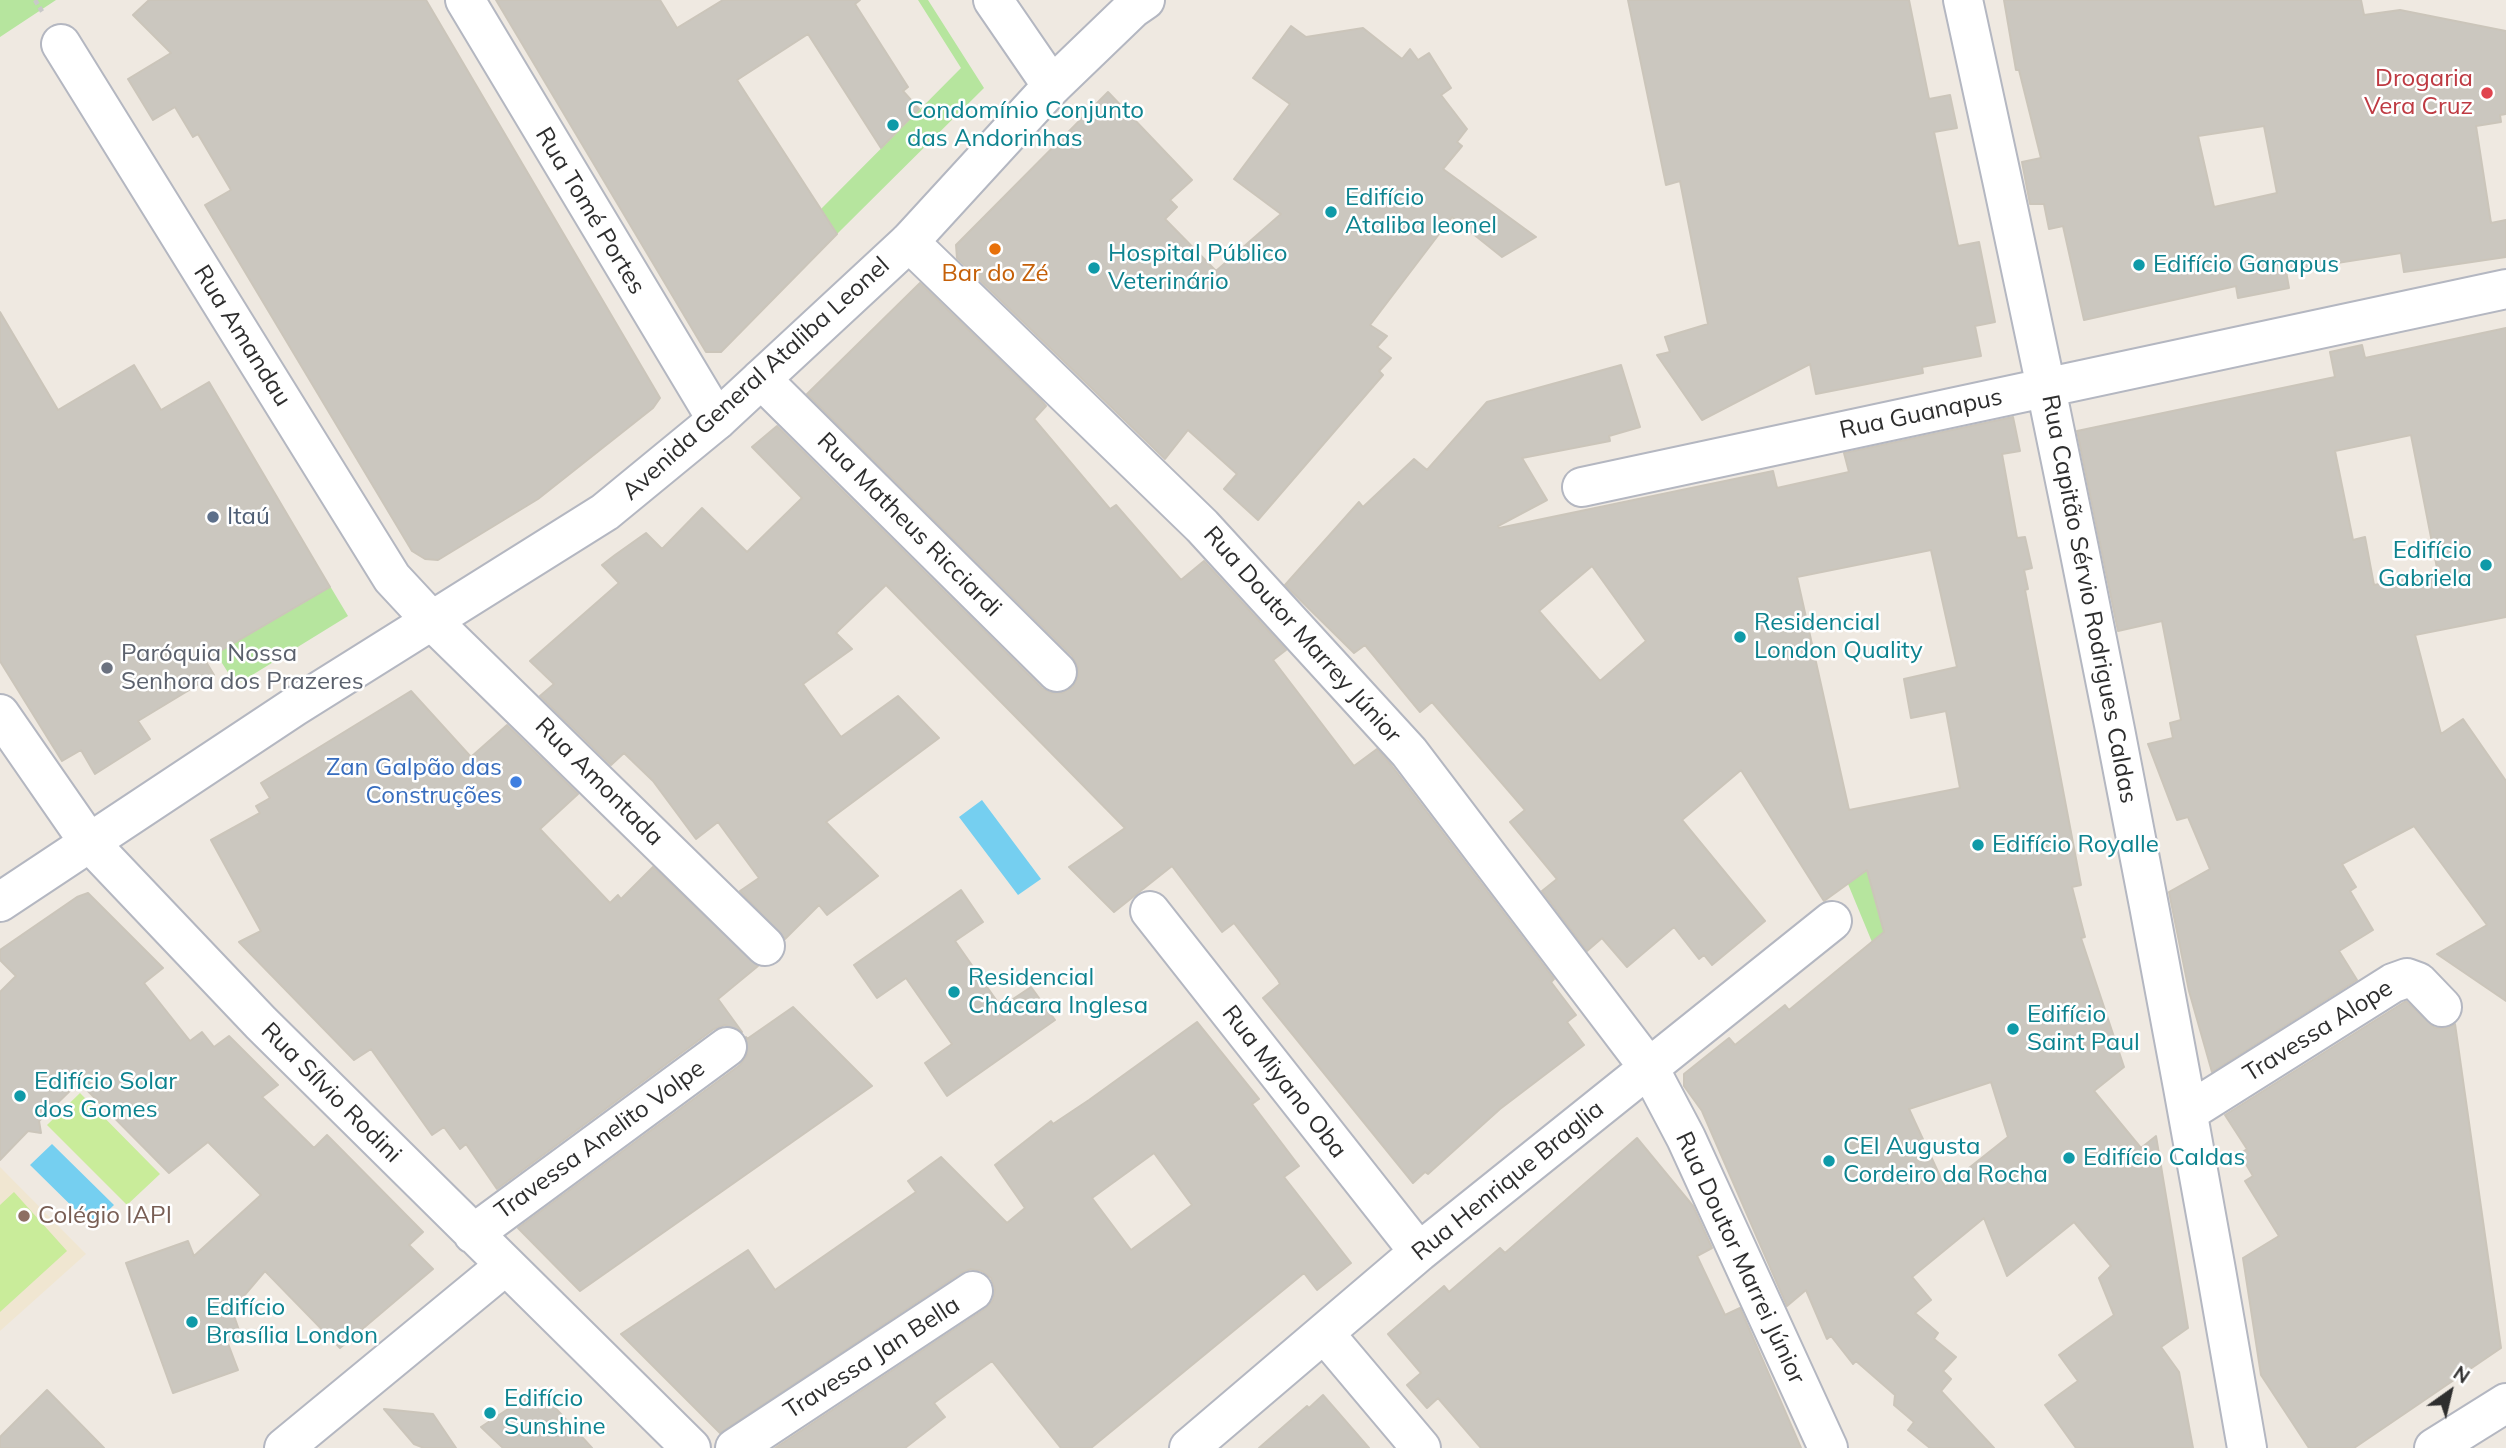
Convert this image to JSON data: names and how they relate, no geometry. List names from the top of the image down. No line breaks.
{"streets":{"street":["Rua Tomé Portes","Rua Amandau","Avenida General Ataliba Leonel","Rua Guanapus","Rua Matheus Ricciardi","Rua Capitão Sérvio Rodrigues Caldas","Rua Doutor Marrey Júnior","Rua Amontada","Travessa Alope","Rua Miyano Oba","Rua Sílvio Rodini","Travessa Anelito Volpe","Rua Henrique Braglia","Rua Doutor Marrei Júnior","Travessa Jan Bella"]},"crossings":[["Rua Tomé Portes","Avenida General Ataliba Leonel"],["Rua Amandau","Avenida General Ataliba Leonel"],["Rua Amandau","Rua Amontada"],["Avenida General Ataliba Leonel","Rua Matheus Ricciardi"],["Avenida General Ataliba Leonel","Rua Doutor Marrey Júnior"],["Avenida General Ataliba Leonel","Rua Amontada"],["Avenida General Ataliba Leonel","Rua Sílvio Rodini"],["Rua Guanapus","Rua Capitão Sérvio Rodrigues Caldas"],["Rua Capitão Sérvio Rodrigues Caldas","Travessa Alope"],["Rua Doutor Marrey Júnior","Rua Henrique Braglia"],["Rua Doutor Marrey Júnior","Rua Doutor Marrei Júnior"],["Rua Miyano Oba","Rua Henrique Braglia"],["Rua Sílvio Rodini","Travessa Anelito Volpe"],["Rua Henrique Braglia","Rua Doutor Marrei Júnior"]],"places":["Drogaria Vera Cruz","Condomínio Conjunto das Andorinhas","Edifício Ataliba leonel","Bar do Zé","Edifício Ganapus","Hospital Público Veterinário","Itaú","Edifício Gabriela","Residencial London Quality","Paróquia Nossa Senhora dos Prazeres","Zan Galpão das Construções","Edifício Royalle","Residencial Chácara Inglesa","Edifício Saint Paul","Edifício Solar dos Gomes","Edifício Caldas","CEI Augusta Cordeiro da Rocha","Colégio IAPI","Edifício Brasília London","Edifício Sunshine"],"north":"top right"}
